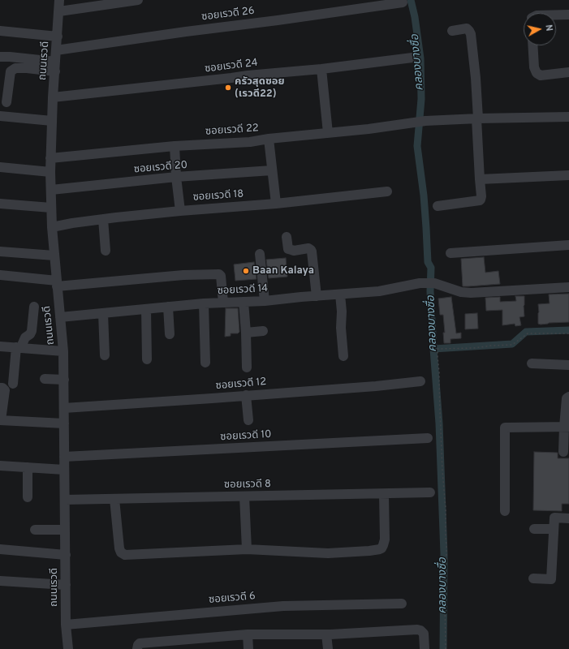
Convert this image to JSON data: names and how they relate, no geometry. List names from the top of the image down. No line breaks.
{"streets":{"street":["ซอยเรวดี 26","ถนนเรวดี","ซอยเรวดี 24","ซอยเรวดี 22","ซอยเรวดี 20","ซอยเรวดี 18","ซอยเรวดี 14","ซอยเรวดี 12","ซอยเรวดี 10","ซอยเรวดี 8","ซอยเรวดี 6"]},"crossings":[["ซอยเรวดี 26","ถนนเรวดี"],["ถนนเรวดี","ซอยเรวดี 24"],["ถนนเรวดี","ซอยเรวดี 22"],["ถนนเรวดี","ซอยเรวดี 20"],["ถนนเรวดี","ซอยเรวดี 18"],["ถนนเรวดี","ซอยเรวดี 14"],["ถนนเรวดี","ซอยเรวดี 12"],["ถนนเรวดี","ซอยเรวดี 10"],["ถนนเรวดี","ซอยเรวดี 8"],["ถนนเรวดี","ซอยเรวดี 6"]],"water":["คลองบางซื่อ"],"places":["ครัวสุดซอย (เรวดี22)","Baan Kalaya"],"north":"right"}
